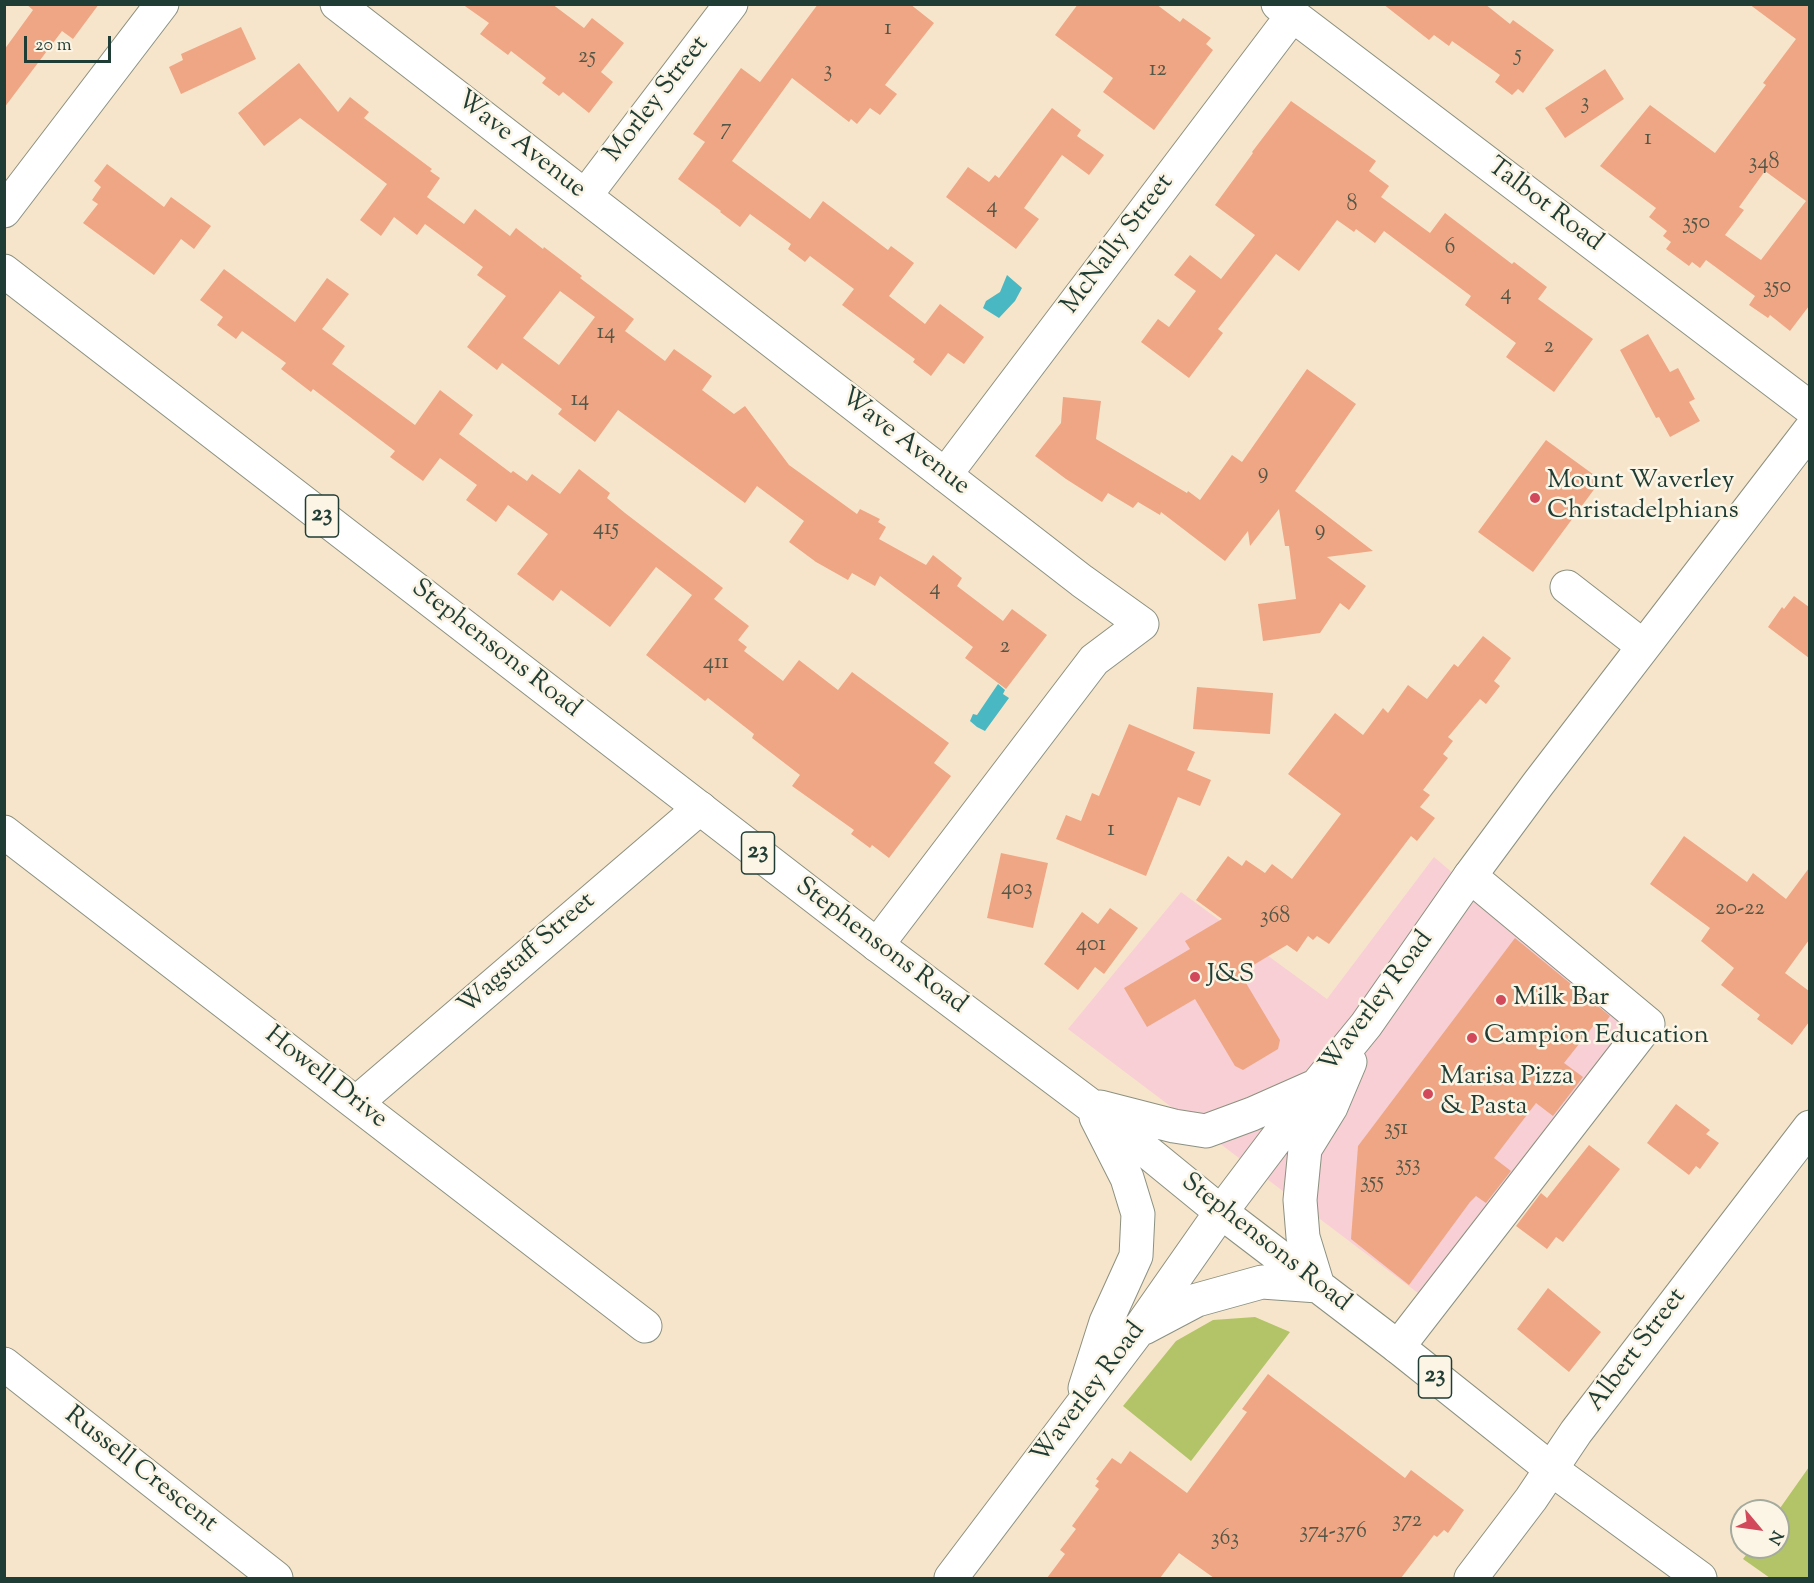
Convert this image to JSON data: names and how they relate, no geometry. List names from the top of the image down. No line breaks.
{"streets":{"street":["Morley Street","Wave Avenue","Talbot Road","McNally Street","23","Stephensons Road","Wagstaff Street","Waverley Road","Howell Drive","Albert Street","Russell Crescent"]},"crossings":[["Morley Street","Wave Avenue"],["Wave Avenue","McNally Street"],["Wave Avenue","Stephensons Road"],["Talbot Road","McNally Street"],["Stephensons Road","Wagstaff Street"],["Stephensons Road","Waverley Road"],["Stephensons Road","Albert Street"],["Wagstaff Street","Howell Drive"]],"places":["Mount Waverley Christadelphians","J&S","Milk Bar","Campion Education","Marisa Pizza & Pasta"],"house_numbers":["1","5","25","12","3","3","7","1","348","8","4","350","6","350","4","14","2","14","9","415","9","4","2","411","1","403","20-22","368","401","351","353","355","372","374-376","363"],"scale_bar":"20 m","north":"bottom right"}
